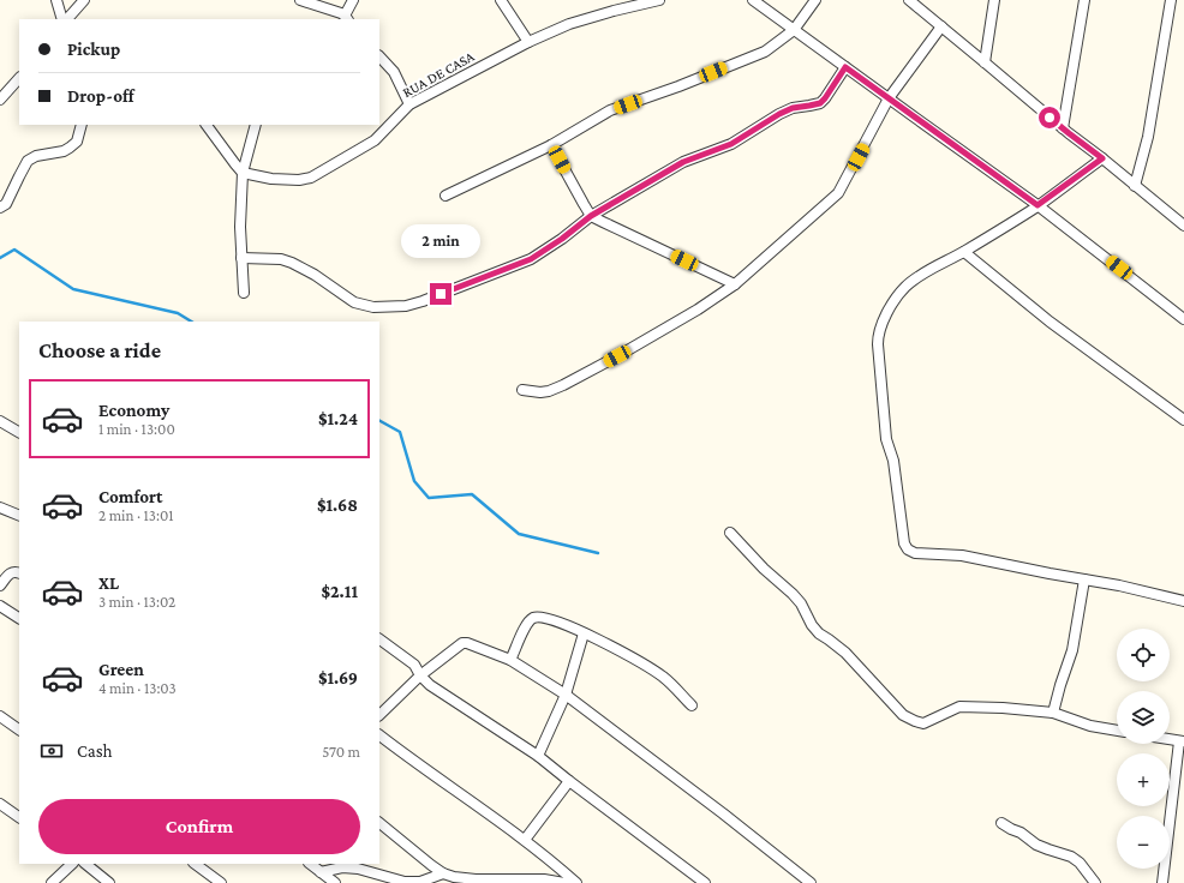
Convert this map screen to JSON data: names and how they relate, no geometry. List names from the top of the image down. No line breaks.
{"streets":{"street":["RUA DE CASA"]},"page":{"banner":["Pickup","Drop-off"],"bubble":"2 min","heading":"Choose a ride","list":[{"name":"Economy","note":"1 min · 13:00","value":"$1.24"},{"name":"Comfort","note":"2 min · 13:01","value":"$1.68"},{"name":"XL","note":"3 min · 13:02","value":"$2.11"},{"name":"Green","note":"4 min · 13:03","value":"$1.69"}],"map_buttons":["+","−"],"pay":["Cash","570 m"],"buttons":"Confirm"}}
